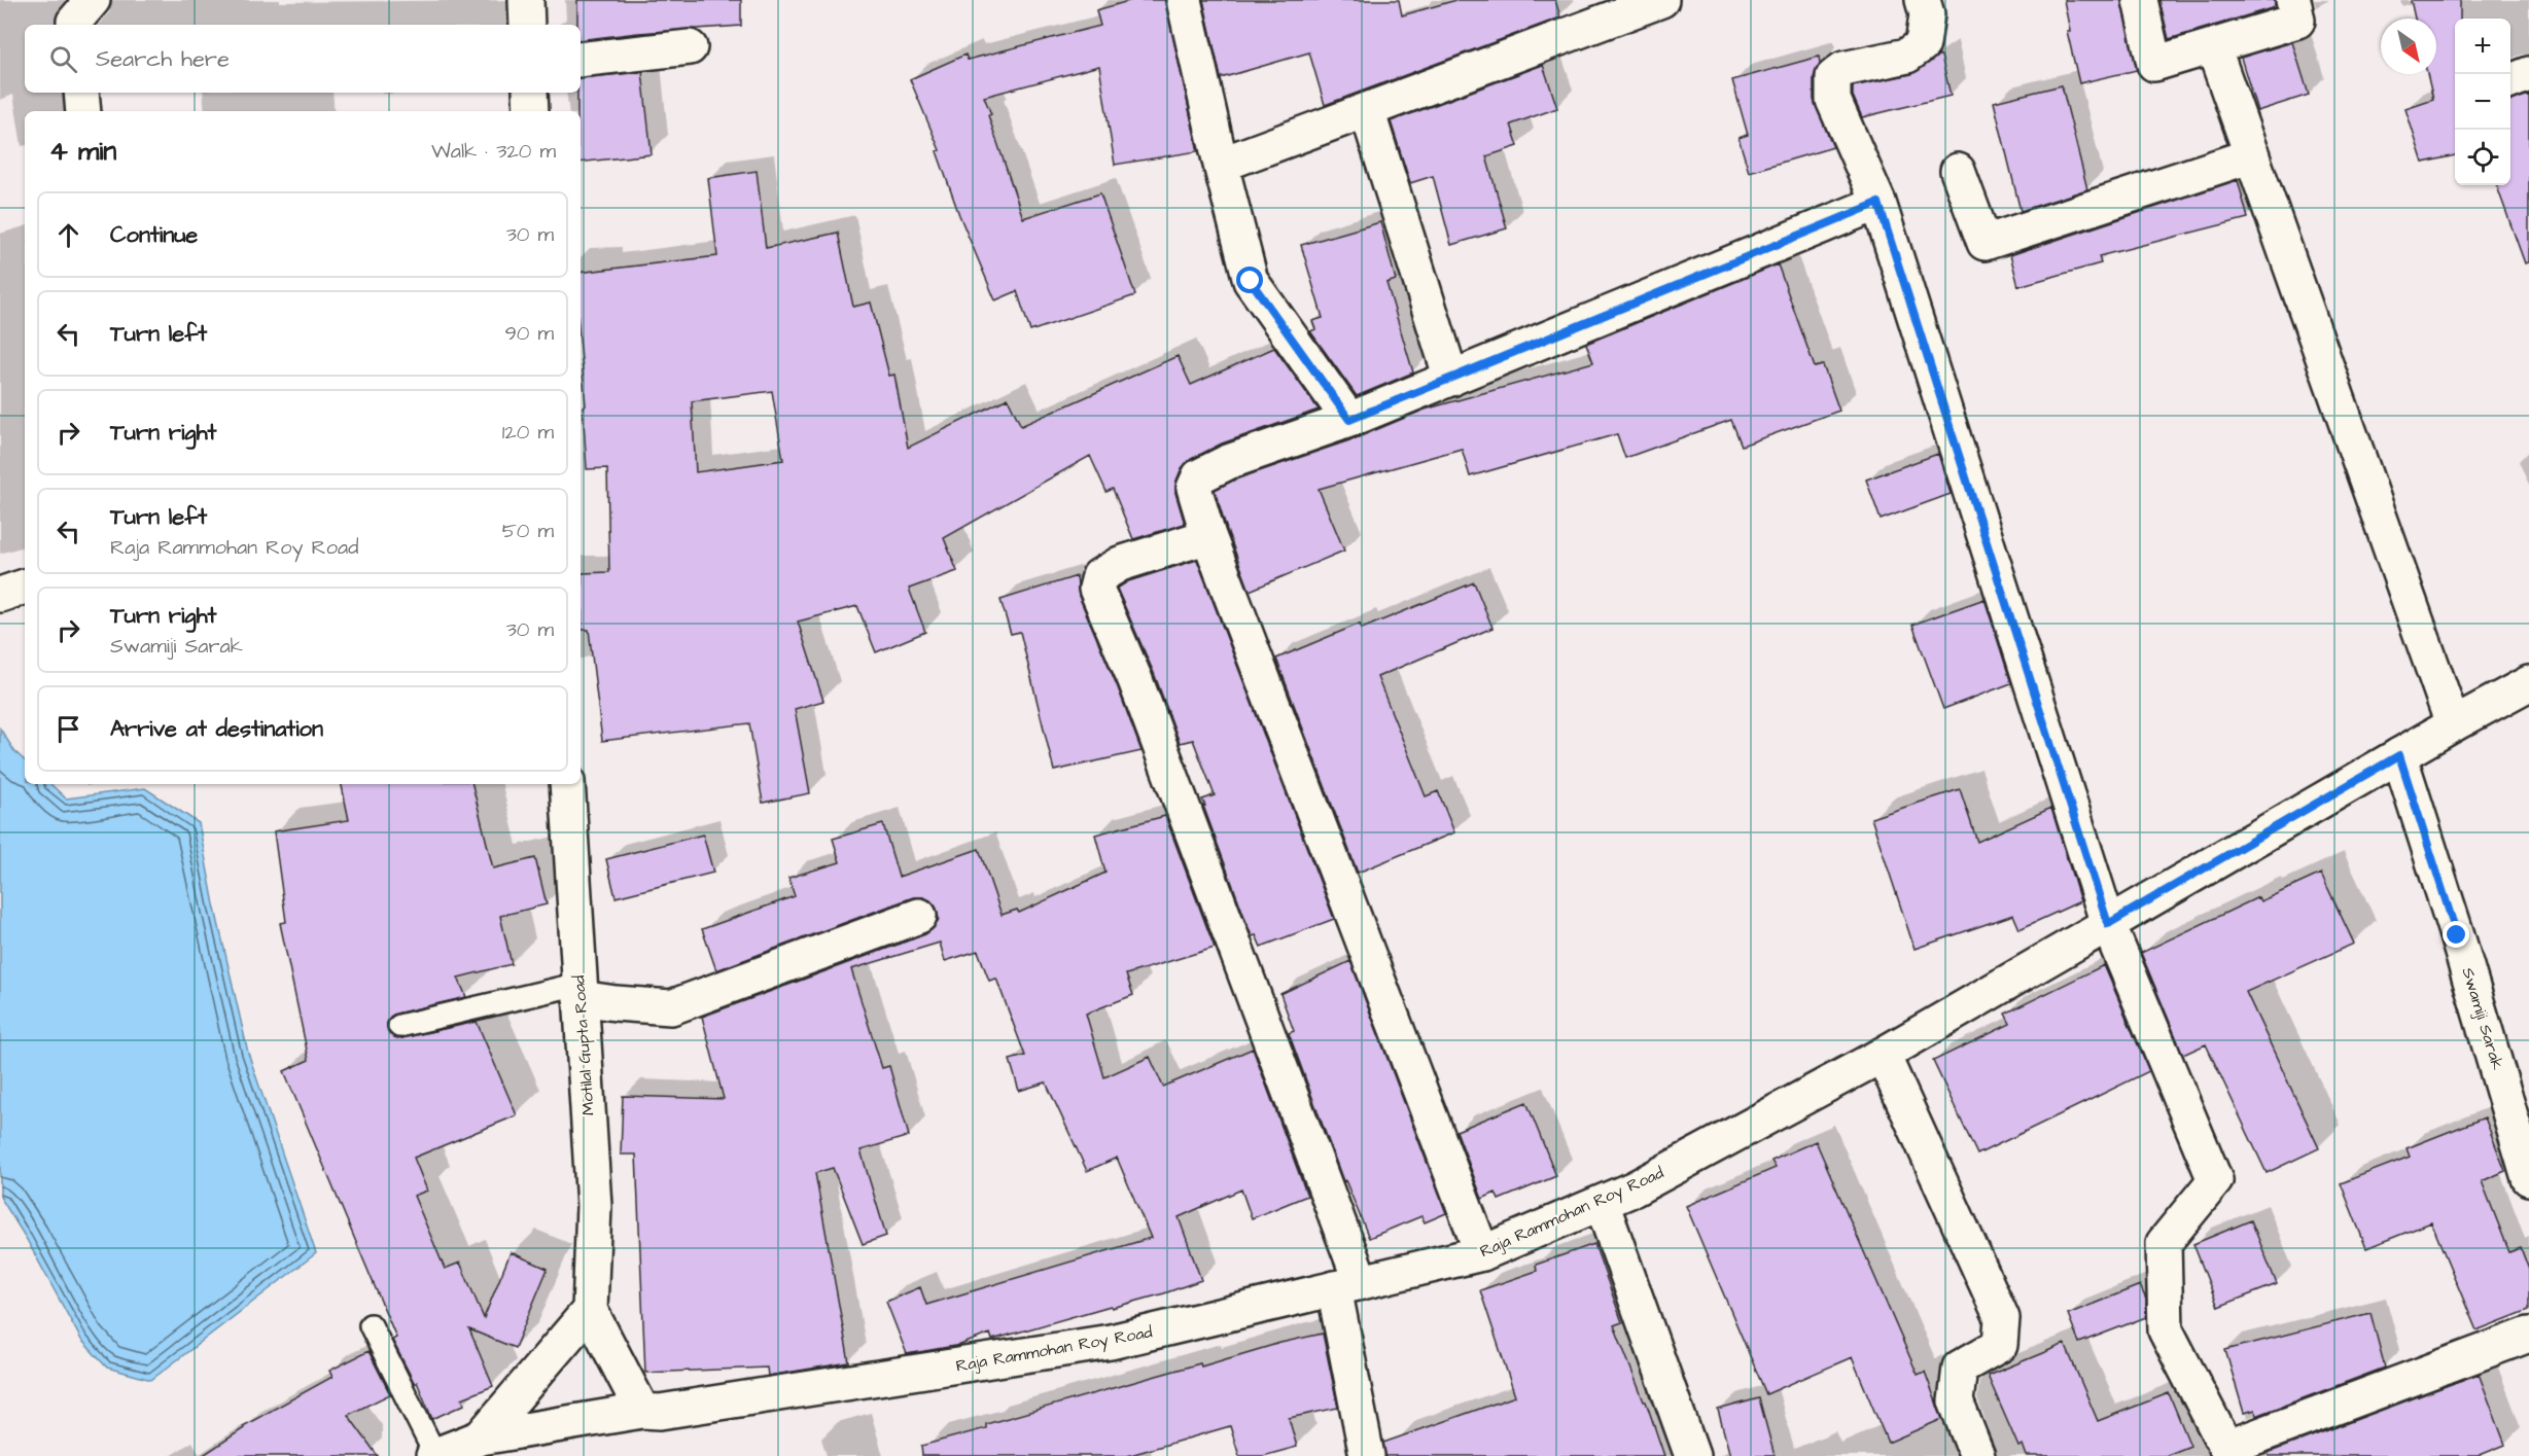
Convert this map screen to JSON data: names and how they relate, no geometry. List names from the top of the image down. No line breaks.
{"streets":{"street":["Swamiji Sarak","Motilal Gupta Road","Raja Rammohan Roy Road"]},"crossings":[["Swamiji Sarak","Raja Rammohan Roy Road"],["Motilal Gupta Road","Raja Rammohan Roy Road"]],"north":"bottom right","page":{"map_buttons":["+","−"],"search":"Search here","heading":["4 min","Walk · 320 m"],"list":[["Continue","30 m"],["Turn left","90 m"],["Turn right","120 m"],["Turn left","Raja Rammohan Roy Road","50 m"],["Turn right","Swamiji Sarak","30 m"],"Arrive at destination"]}}
